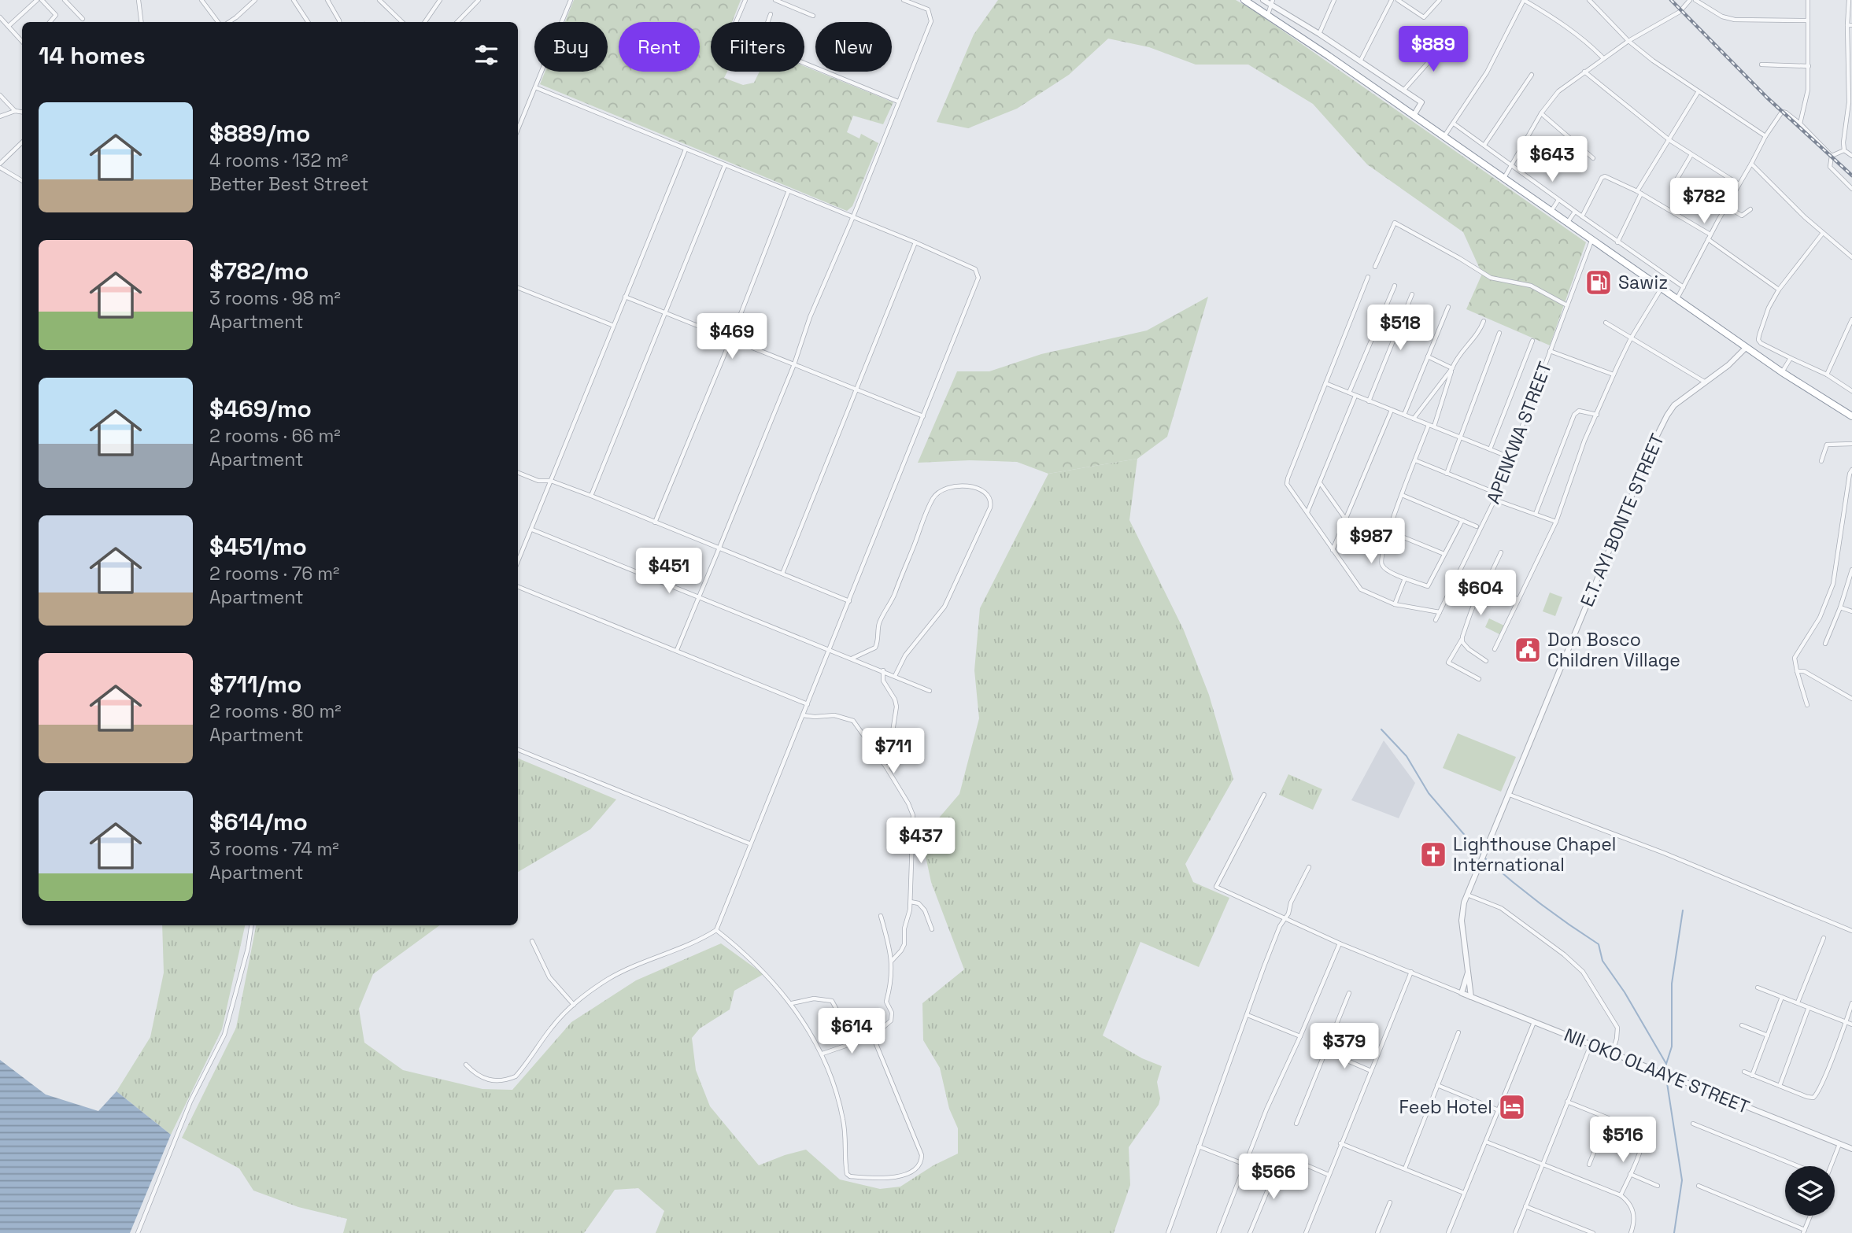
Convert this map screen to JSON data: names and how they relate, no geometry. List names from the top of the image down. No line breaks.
{"streets":{"street":["APENKWA STREET","E.T. AYI BONTE STREET","NII OKO OLAAYE STREET"]},"crossings":[["E.T. AYI BONTE STREET","NII OKO OLAAYE STREET"]],"places":{"fuel station":["Sawiz"],"public building":["Don Bosco Children Village"],"church":["Lighthouse Chapel International"],"hotel":["Feeb Hotel"]},"page":{"chip":["Buy","Rent","Filters","New"],"heading":"14 homes","price":["$889","$643","$782","$518","$469","$987","$451","$604","$711","$437","$614","$379","$516","$566"],"list":[{"name":"$889/mo","note":"4 rooms · 132 m² · Better Best Street"},{"name":"$782/mo","note":"3 rooms · 98 m² · Apartment"},{"name":"$469/mo","note":"2 rooms · 66 m² · Apartment"},{"name":"$451/mo","note":"2 rooms · 76 m² · Apartment"},{"name":"$711/mo","note":"2 rooms · 80 m² · Apartment"},{"name":"$614/mo","note":"3 rooms · 74 m² · Apartment"}]}}
